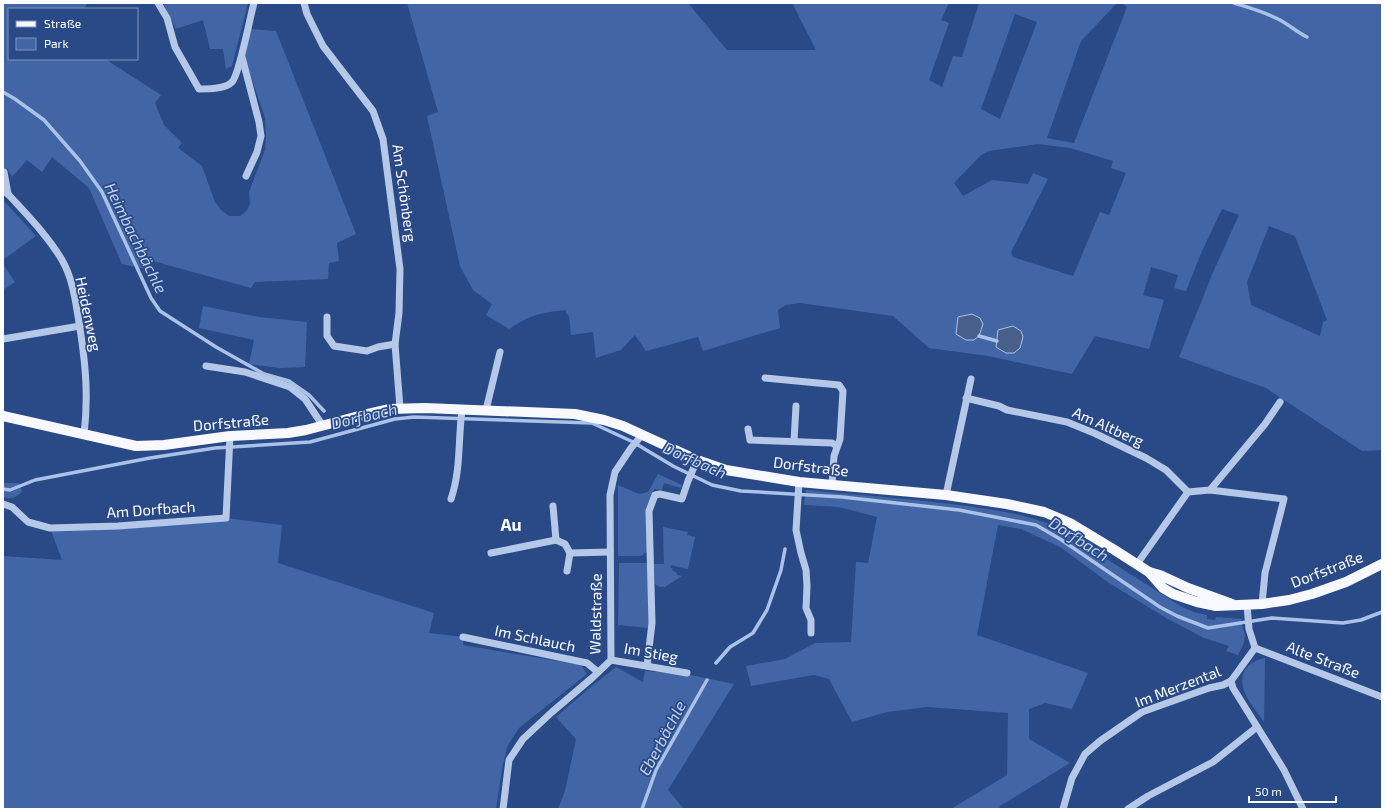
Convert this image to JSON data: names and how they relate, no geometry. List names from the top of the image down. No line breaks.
{"streets":{"main road":["Dorfstraße"],"street":["Am Schönberg","Heidenweg","Am Altberg","Am Dorfbach","Waldstraße","Im Schlauch","Im Stieg","Alte Straße","Im Merzental"]},"crossings":[["Am Schönberg","Dorfstraße"],["Heidenweg","Dorfstraße"],["Dorfstraße","Am Dorfbach"],["Dorfstraße","Waldstraße"],["Waldstraße","Im Schlauch"],["Waldstraße","Im Stieg"]],"districts":["Au"],"water":["Heimbachbächle","Dorfbach","Eberbächle"],"legend":["Straße","Park"],"scale_bar":"50 m"}
